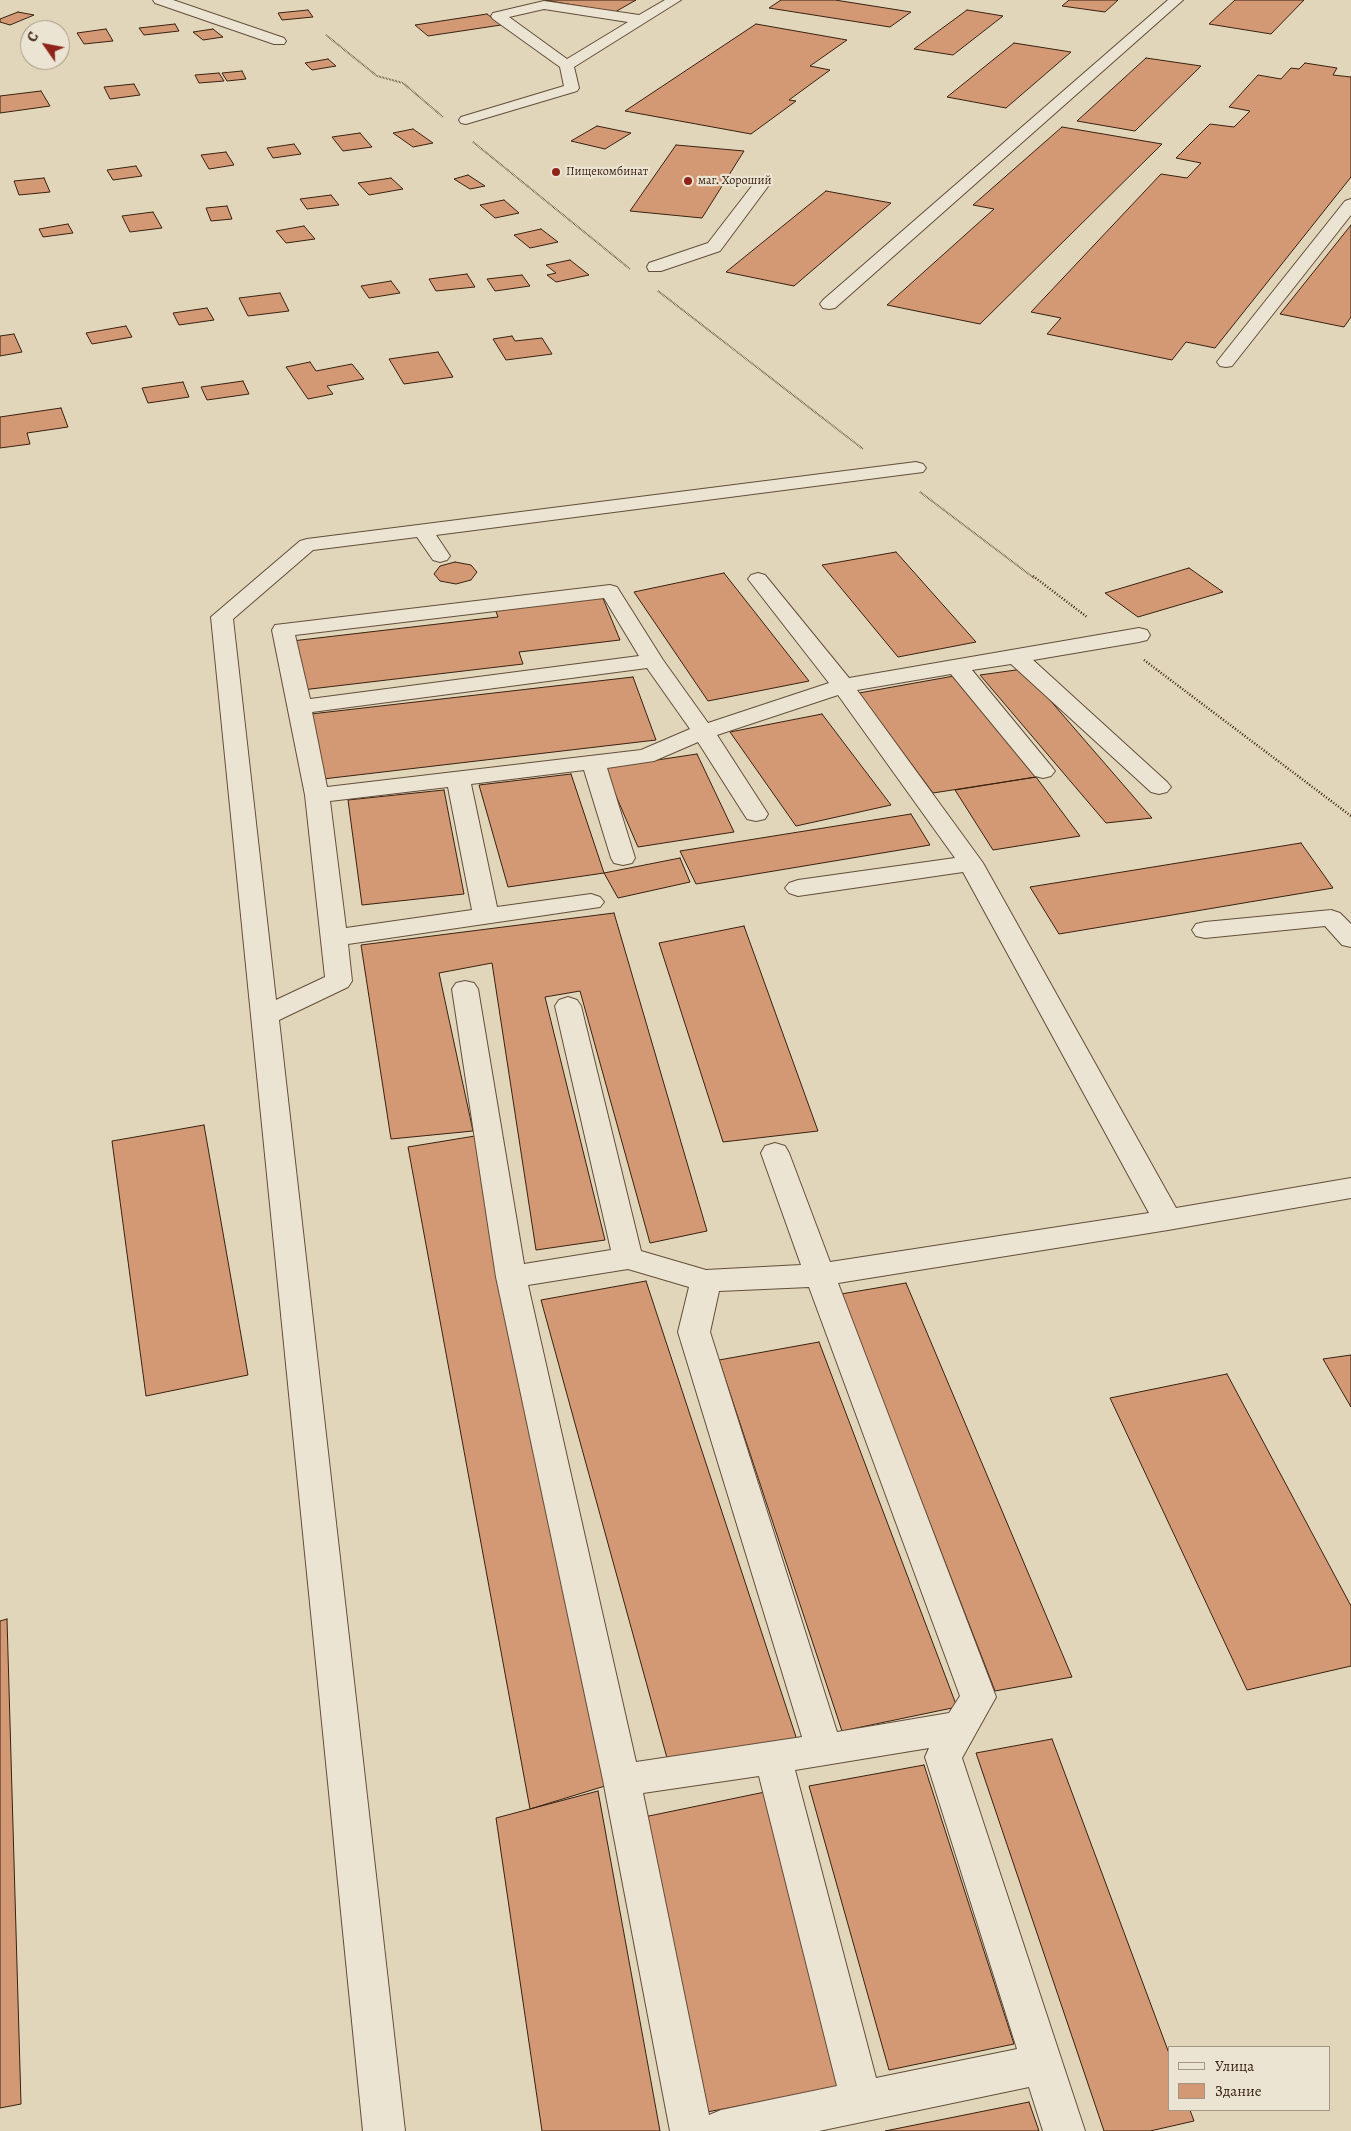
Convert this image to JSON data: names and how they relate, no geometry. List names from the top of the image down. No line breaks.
{"places":["Пищекомбинат","маг. Хороший"],"legend":["Улица","Здание"],"north":"top left"}
